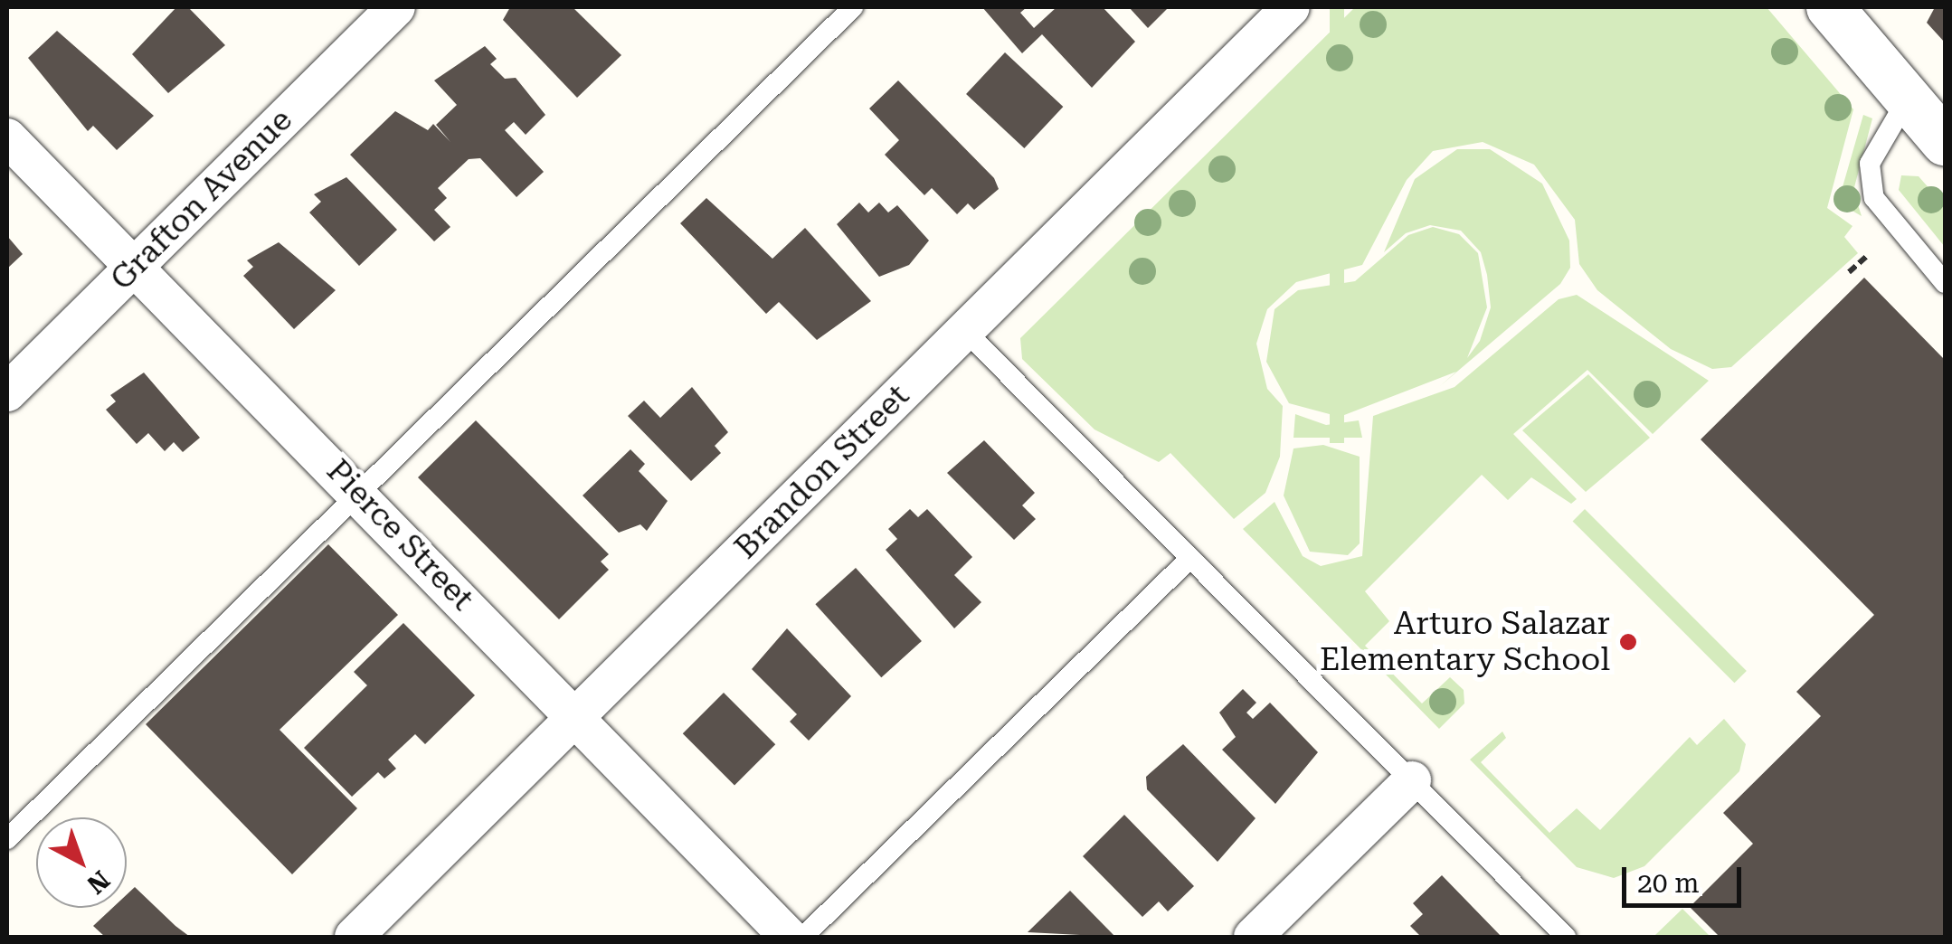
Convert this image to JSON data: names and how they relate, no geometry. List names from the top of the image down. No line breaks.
{"streets":{"street":["Grafton Avenue","Brandon Street","Pierce Street"]},"crossings":[["Grafton Avenue","Pierce Street"],["Brandon Street","Pierce Street"]],"places":["Arturo Salazar Elementary School"],"scale_bar":"20 m","north":"bottom right"}
